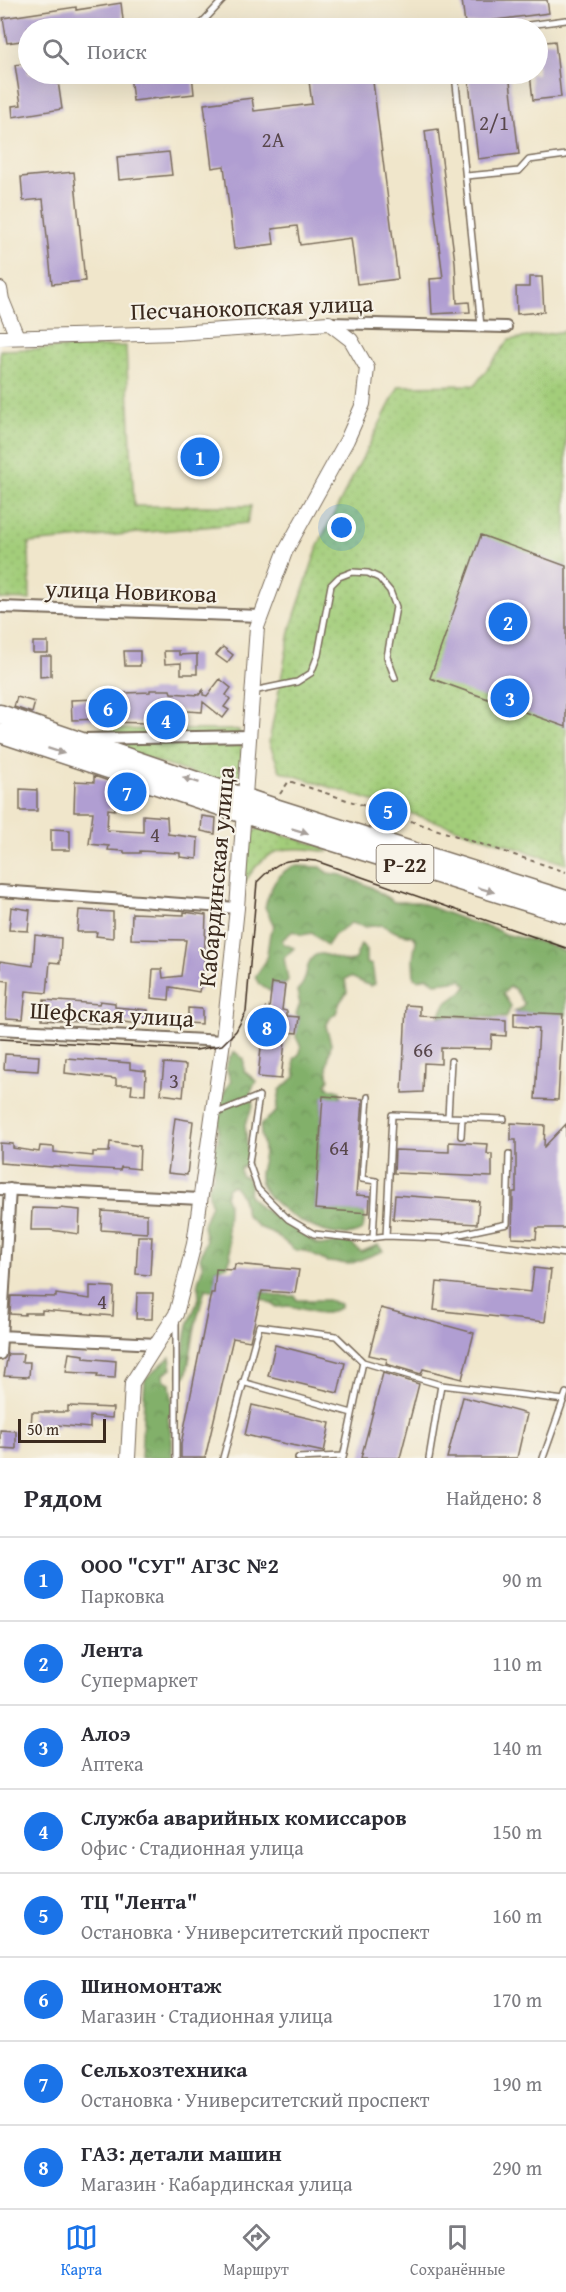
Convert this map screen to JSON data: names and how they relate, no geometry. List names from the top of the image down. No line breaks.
{"streets":{"highway":["Р-22"],"street":["Песчанокопская улица","улица Новикова","Кабардинская улица","Шефская улица"]},"crossings":[["Песчанокопская улица","Кабардинская улица"],["улица Новикова","Кабардинская улица"],["Р-22","Кабардинская улица"],["Кабардинская улица","Шефская улица"]],"house_numbers":["2/1","2А","4","66","3","64","4"],"scale_bar":"50 m","page":{"search":"Поиск","pins":["1","2","3","6","4","7","5","8"],"scale":"50 m","heading":["Рядом","Найдено: 8"],"list":[{"mark":"1","name":"ООО \"СУГ\" АГЗС №2","note":"Парковка","value":"90 m"},{"mark":"2","name":"Лента","note":"Супермаркет","value":"110 m"},{"mark":"3","name":"Алоэ","note":"Аптека","value":"140 m"},{"mark":"4","name":"Служба аварийных комиссаров","note":"Офис · Стадионная улица","value":"150 m"},{"mark":"5","name":"ТЦ \"Лента\"","note":"Остановка · Университетский проспект","value":"160 m"},{"mark":"6","name":"Шиномонтаж","note":"Магазин · Стадионная улица","value":"170 m"},{"mark":"7","name":"Сельхозтехника","note":"Остановка · Университетский проспект","value":"190 m"},{"mark":"8","name":"ГАЗ: детали машин","note":"Магазин · Кабардинская улица","value":"290 m"}],"nav":["Карта","Маршрут","Сохранённые"]}}
